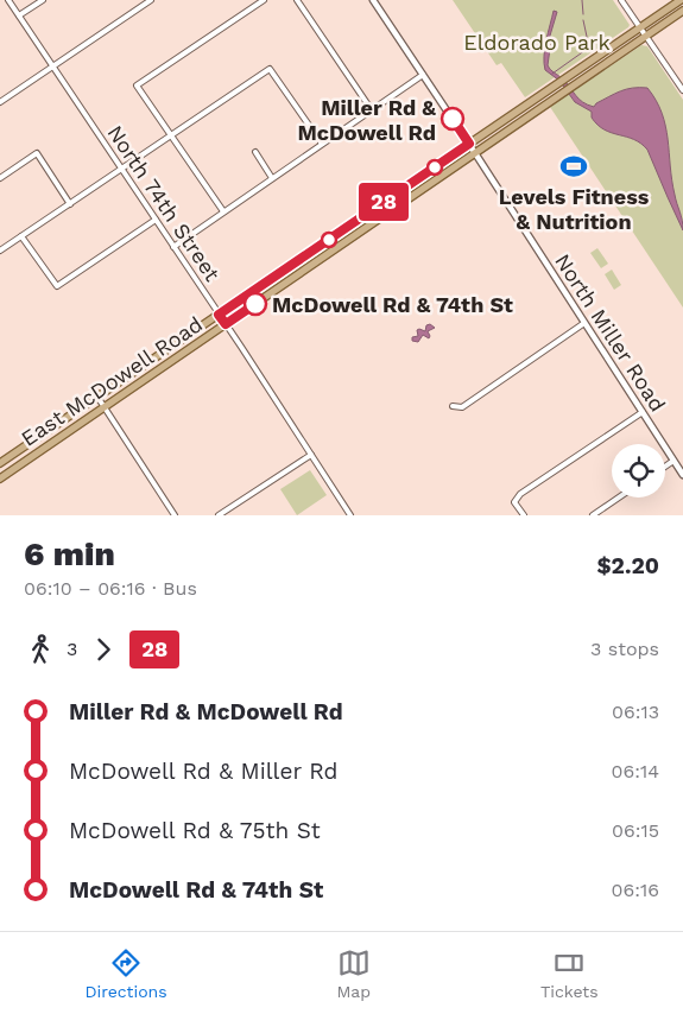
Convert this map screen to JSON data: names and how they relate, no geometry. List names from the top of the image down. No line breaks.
{"streets":{"main road":["East McDowell Road"],"street":["North 74th Street","North Miller Road"]},"crossings":[["North 74th Street","East McDowell Road"],["North Miller Road","East McDowell Road"]],"parks":["Eldorado Park"],"places":{"other":["Miller Rd & McDowell Rd","McDowell Rd & 74th St"],"sports":["Levels Fitness & Nutrition"]},"lines":["bus line 28"],"page":{"on_map":"28","heading":["6 min","06:10 – 06:16 · Bus","$2.20"],"legs":["3","28","3 stops"],"list":[{"name":"Miller Rd & McDowell Rd","value":"06:13"},{"name":"McDowell Rd & Miller Rd","value":"06:14"},{"name":"McDowell Rd & 75th St","value":"06:15"},{"name":"McDowell Rd & 74th St","value":"06:16"}],"tabs":["Directions","Map","Tickets"]}}
